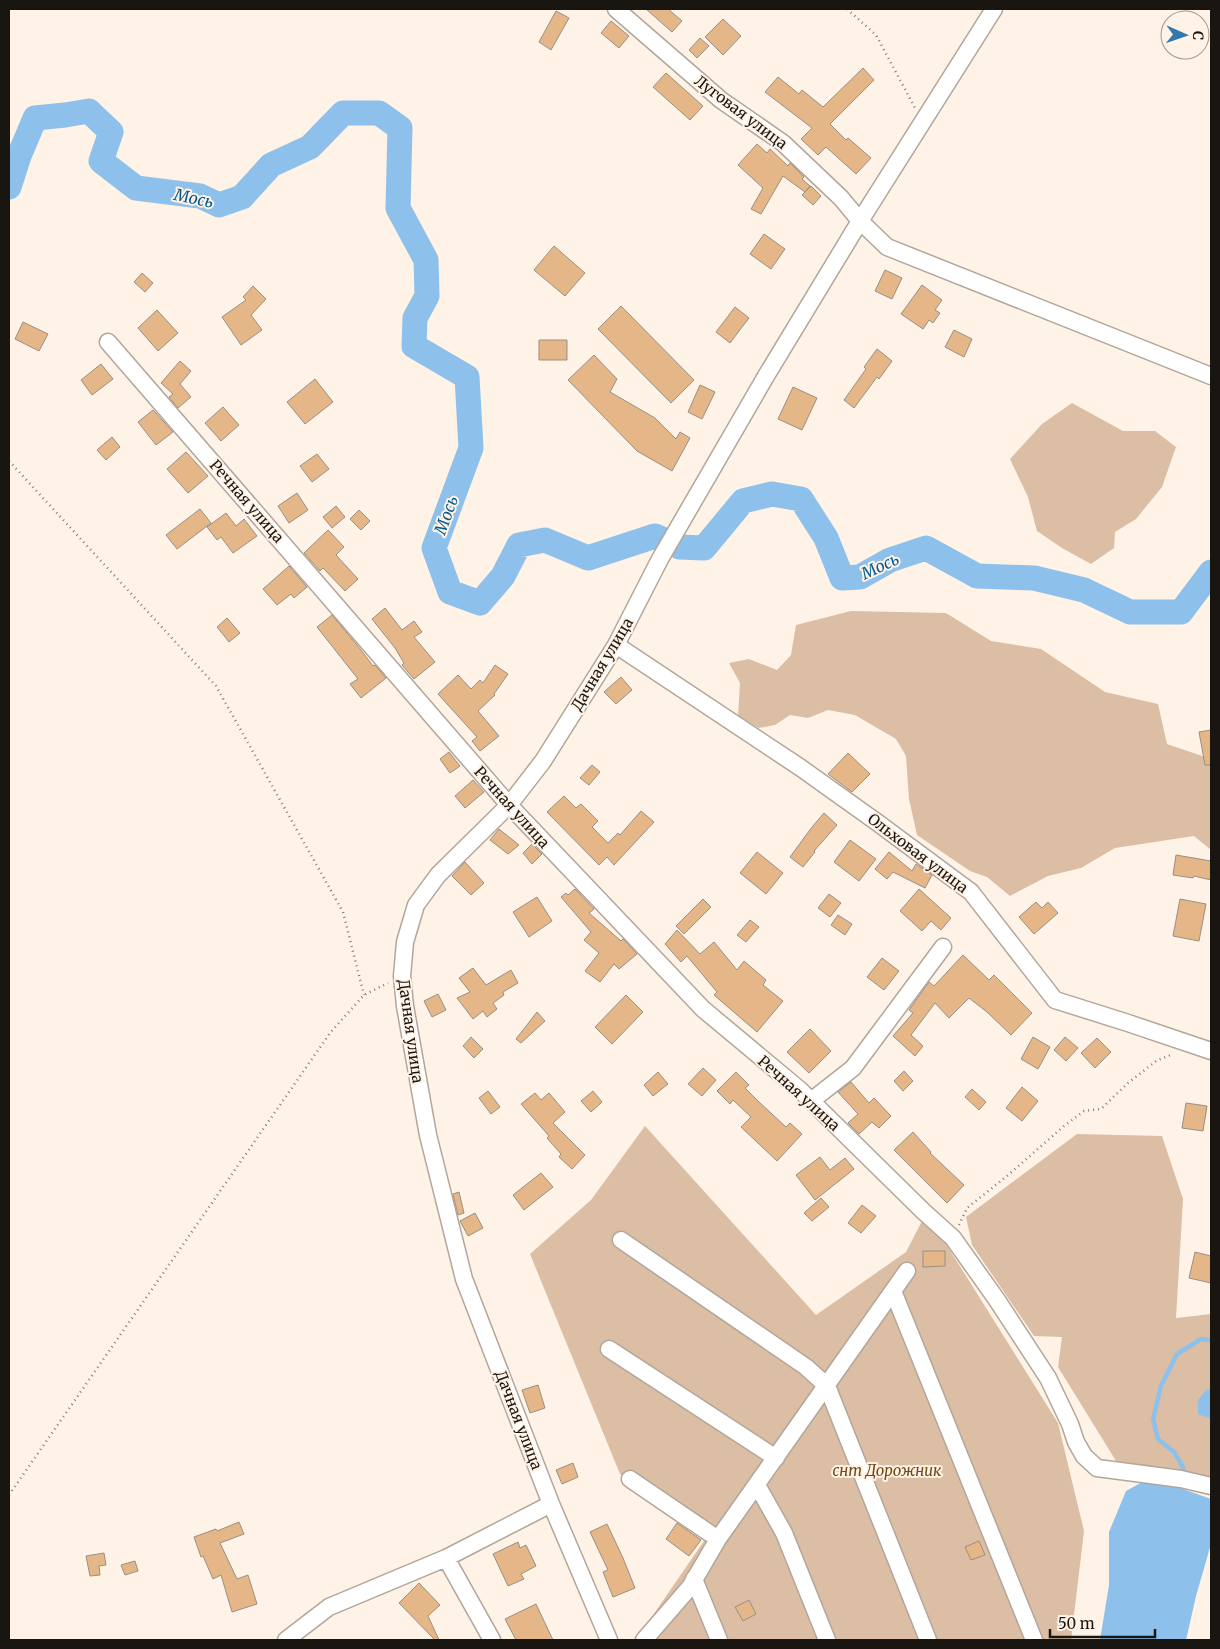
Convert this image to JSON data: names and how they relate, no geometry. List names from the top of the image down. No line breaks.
{"streets":{"street":["Луговая улица","Речная улица","Дачная улица","Ольховая улица"]},"crossings":[["Луговая улица","Дачная улица"],["Речная улица","Дачная улица"],["Дачная улица","Ольховая улица"]],"water":["Мось"],"parks":["снт Дорожник"],"scale_bar":"50 m","north":"right"}
